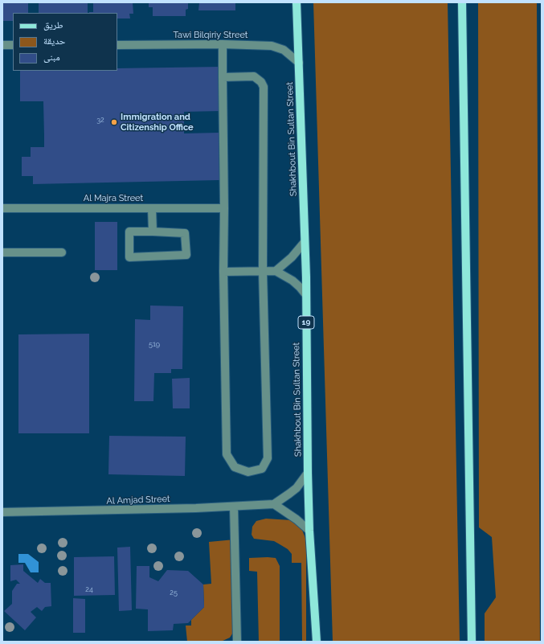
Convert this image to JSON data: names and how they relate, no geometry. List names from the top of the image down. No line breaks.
{"streets":{"main road":["Shakhbout Bin Sultan Street","19"],"street":["Tawi Bilqiriy Street","Al Majra Street","Al Amjad Street"]},"crossings":[["Tawi Bilqiriy Street","Shakhbout Bin Sultan Street"]],"places":["Immigration and Citizenship Office"],"house_numbers":["32","519","24","25"],"legend":["طريق","حديقة","مبنى"]}
